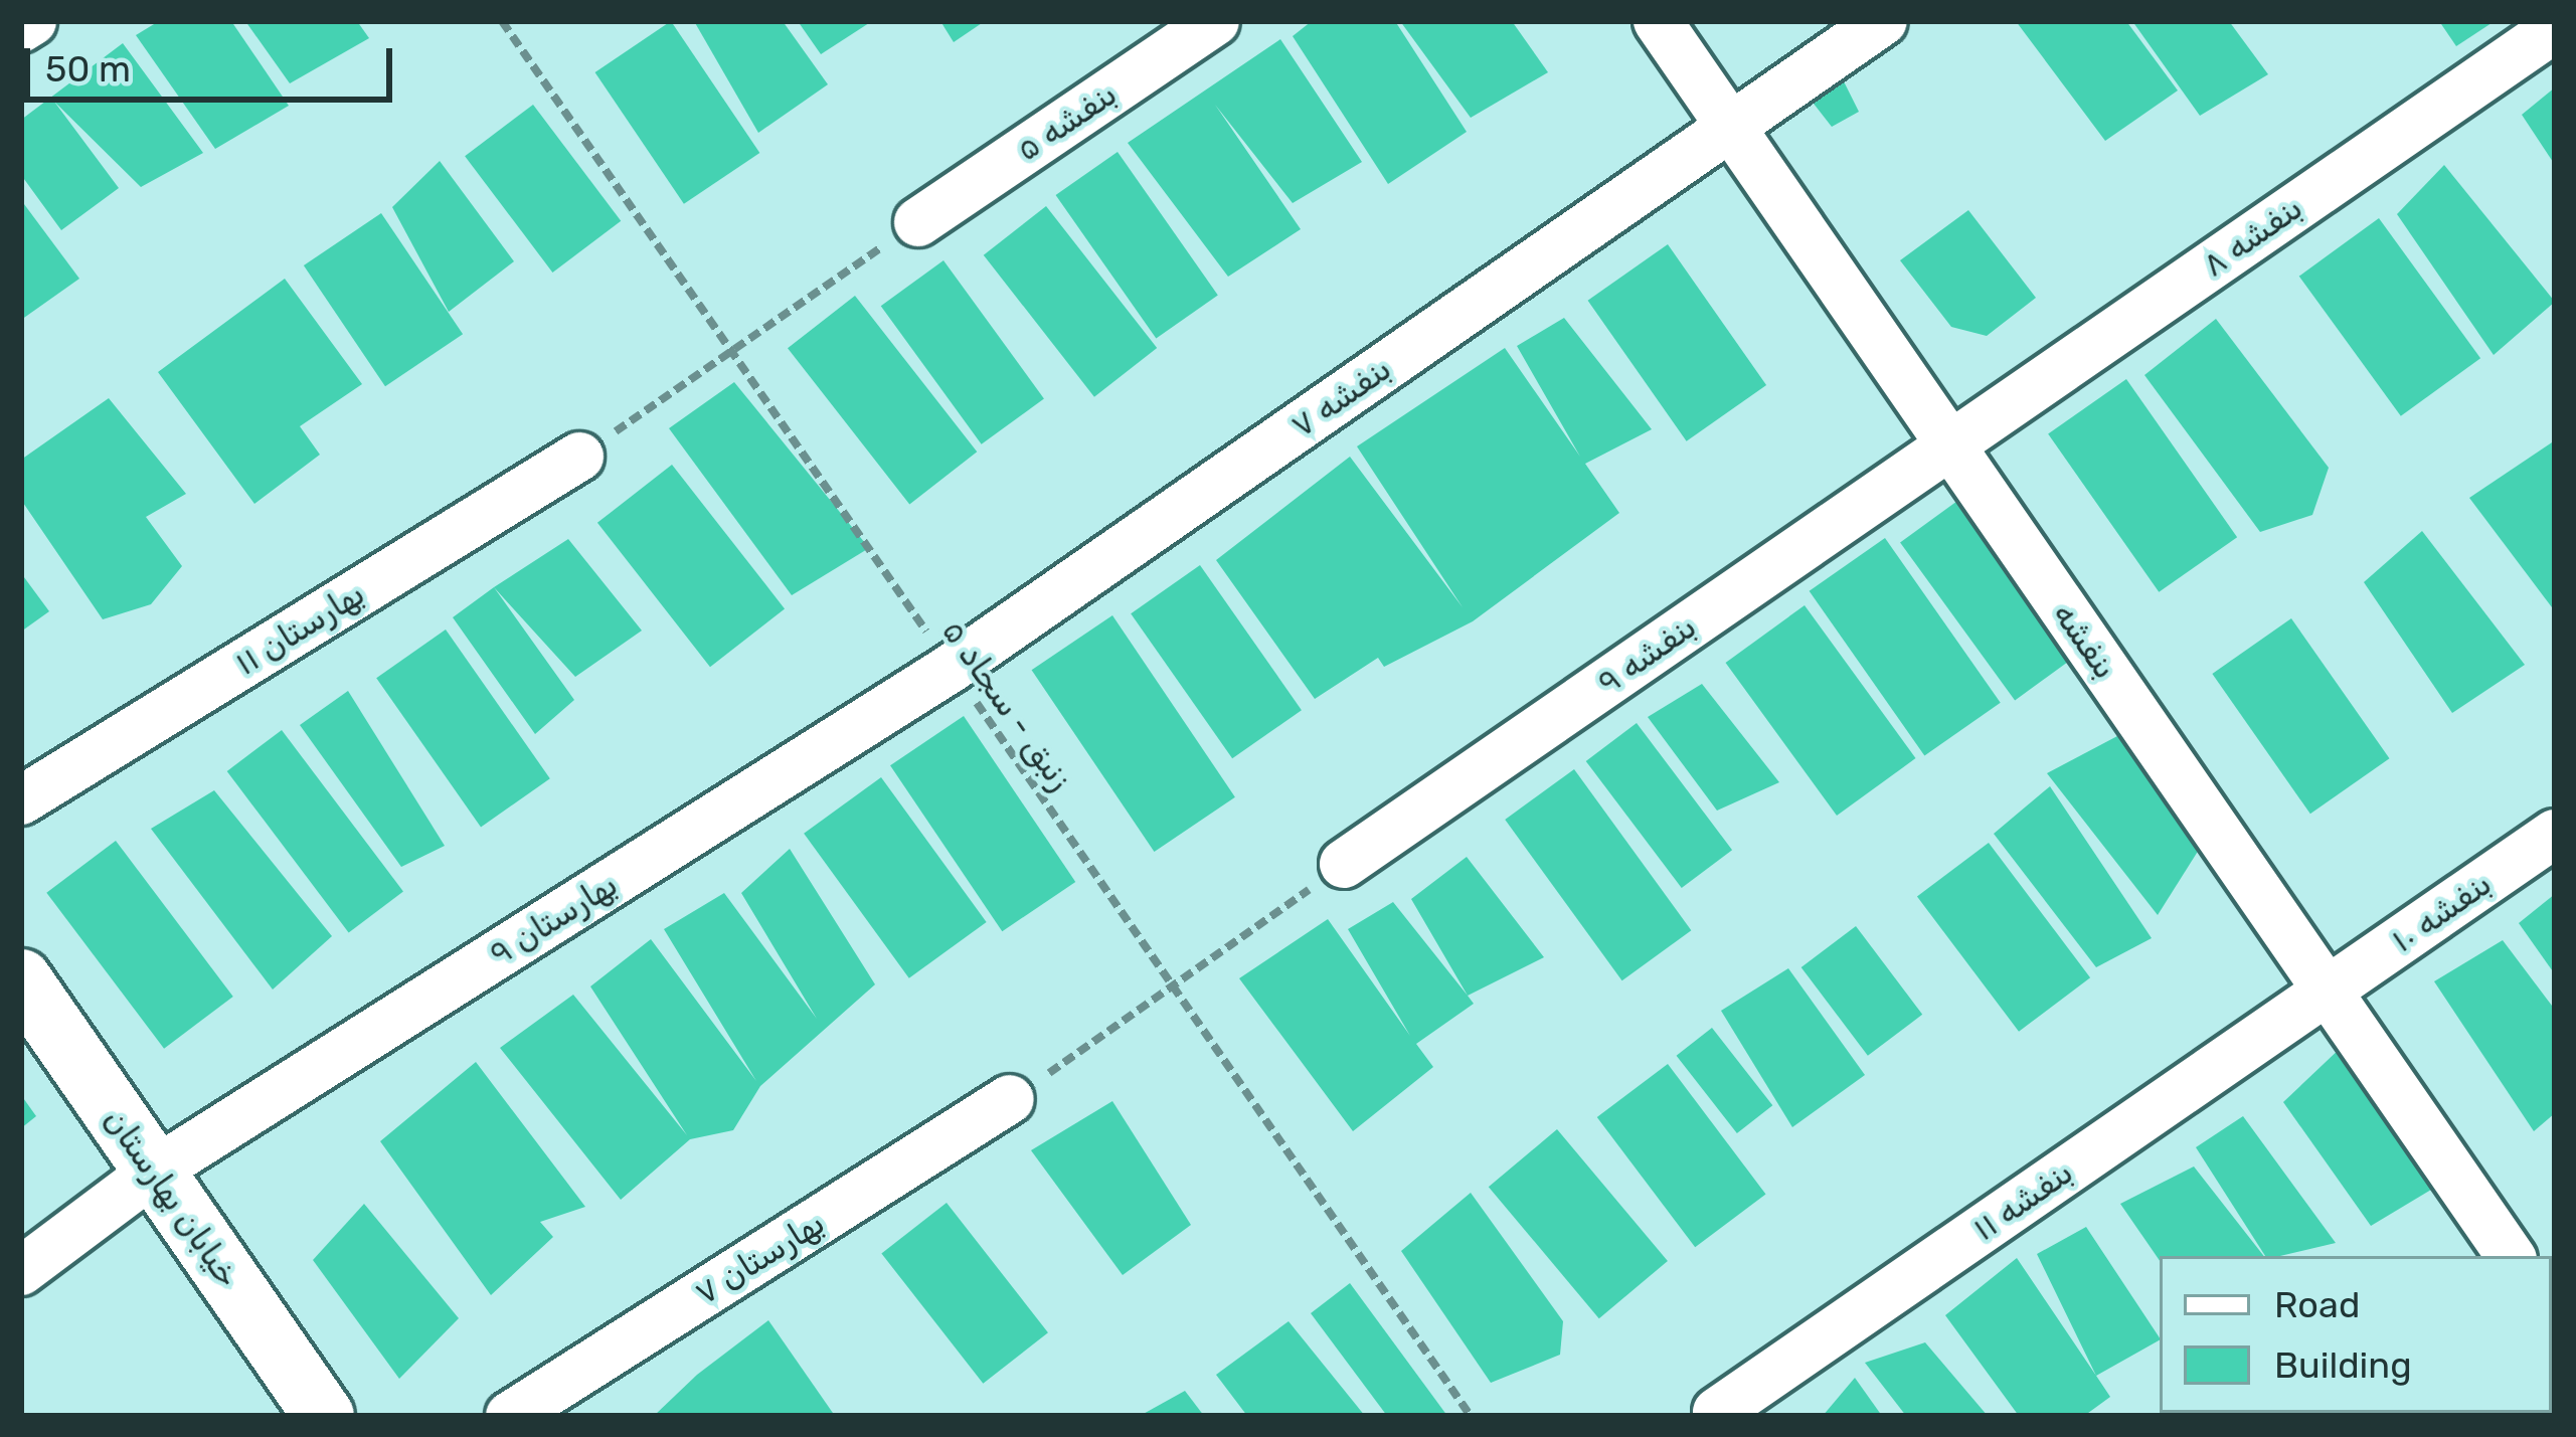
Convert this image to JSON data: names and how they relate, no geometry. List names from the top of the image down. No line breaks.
{"streets":{"street":["بنفشه ۵","بنفشه ۸","بنفشه ۷","بهارستان ۱۱","بنفشه","بنفشه ۹","بنفشه ۱۰","بهارستان ۹","خیابان بهارستان","بنفشه ۱۱","بهارستان ۷"],"path":["زنبق - سجاد ۵"]},"crossings":[["بنفشه ۸","بنفشه"],["بنفشه ۸","بنفشه ۹"],["بنفشه ۷","بنفشه"],["بنفشه ۷","زنبق - سجاد ۵"],["بنفشه ۷","بهارستان ۹"],["بنفشه","بنفشه ۹"],["بنفشه","بنفشه ۱۰"],["بنفشه","بنفشه ۱۱"],["زنبق - سجاد ۵","بهارستان ۹"],["بنفشه ۱۰","بنفشه ۱۱"],["بهارستان ۹","خیابان بهارستان"]],"legend":["Road","Building"],"scale_bar":"50 m"}
